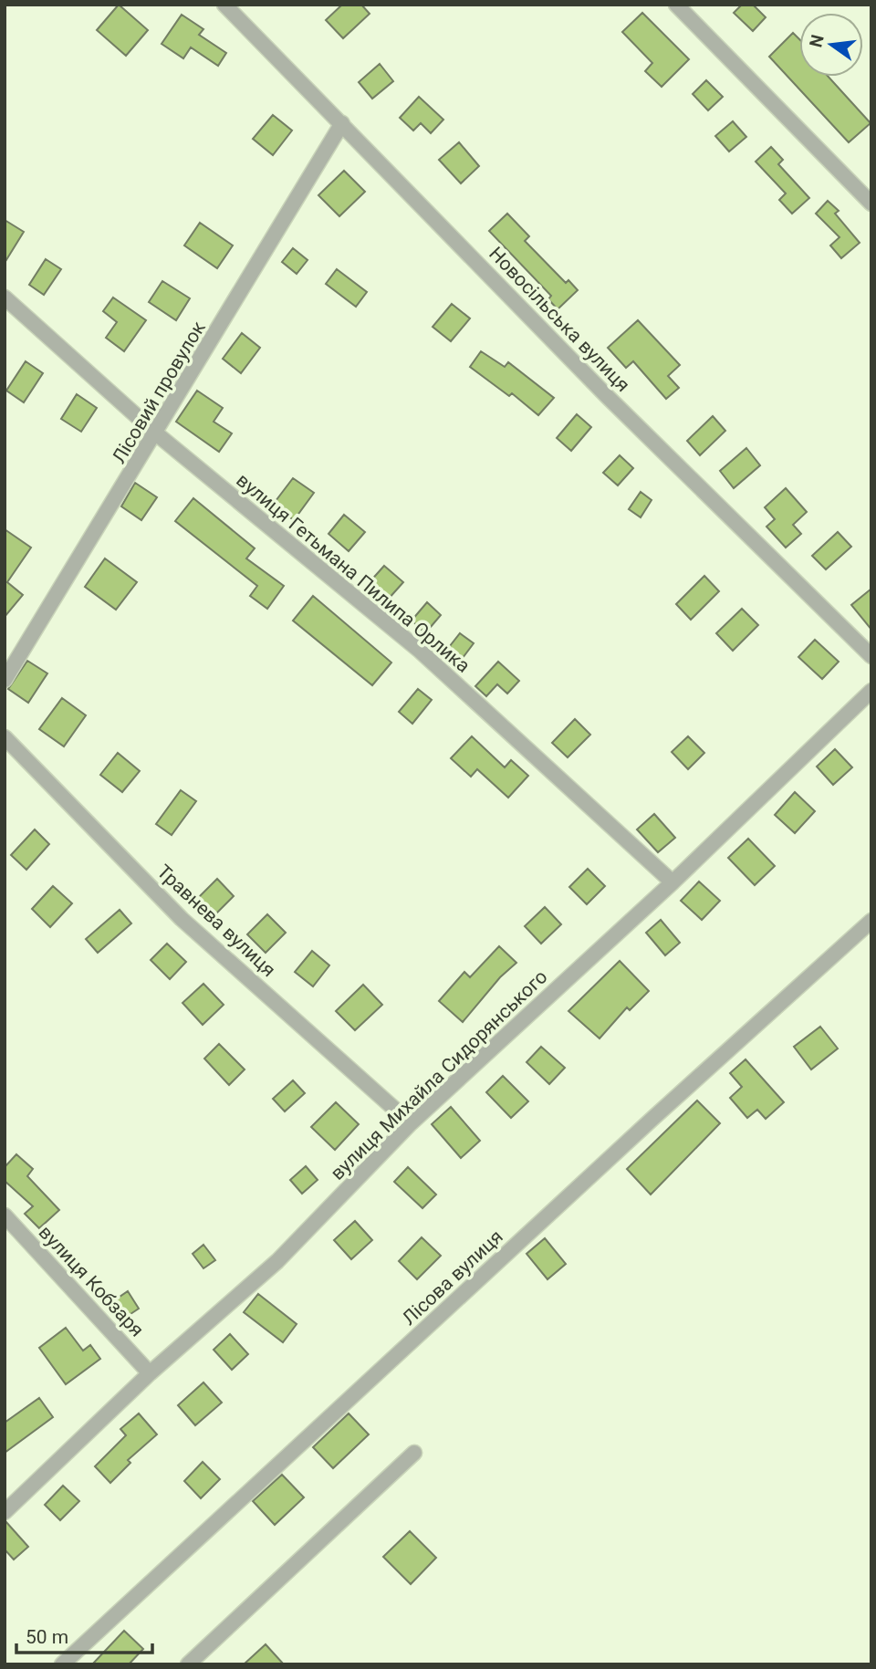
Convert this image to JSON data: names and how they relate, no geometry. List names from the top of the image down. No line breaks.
{"streets":{"street":["Новосільська вулиця","Лісовий провулок","вулиця Гетьмана Пилипа Орлика","Травнева вулиця","вулиця Михайла Сидорянського","Лісова вулиця","вулиця Кобзаря"]},"crossings":[["Новосільська вулиця","Лісовий провулок"],["Лісовий провулок","вулиця Гетьмана Пилипа Орлика"],["вулиця Гетьмана Пилипа Орлика","вулиця Михайла Сидорянського"],["Травнева вулиця","вулиця Михайла Сидорянського"],["вулиця Михайла Сидорянського","вулиця Кобзаря"]],"scale_bar":"50 m","north":"left"}
